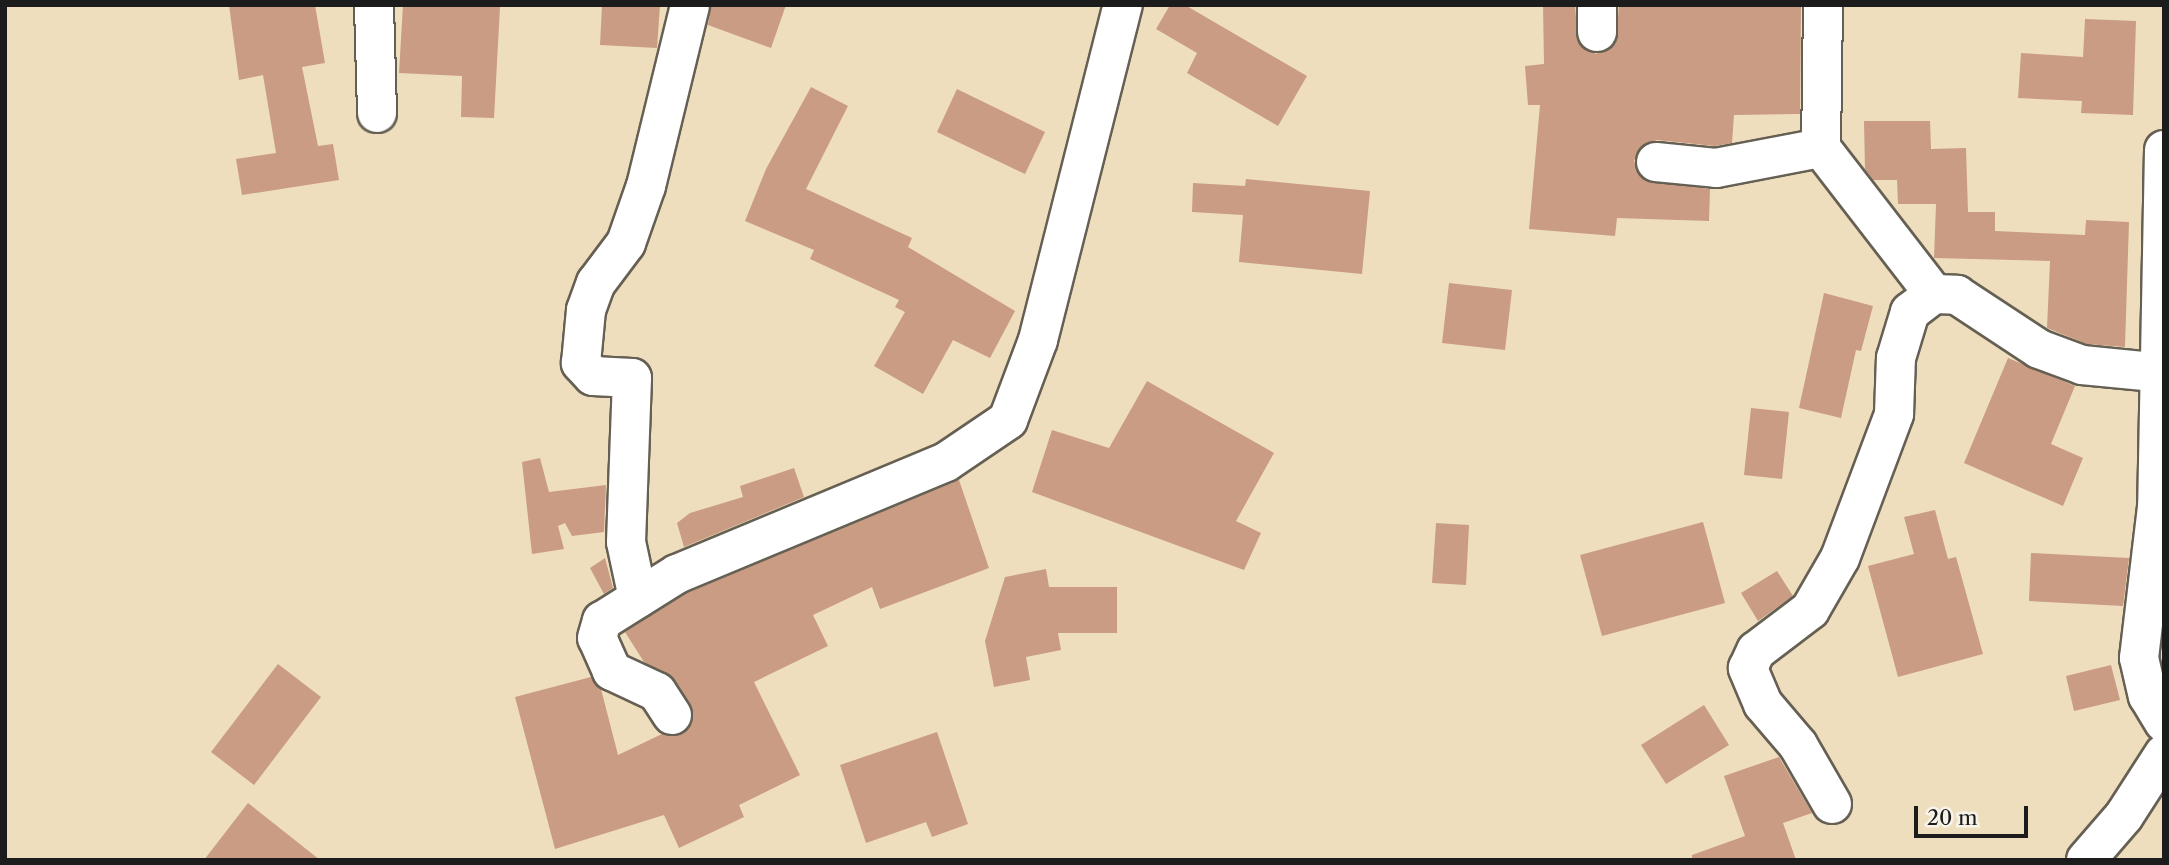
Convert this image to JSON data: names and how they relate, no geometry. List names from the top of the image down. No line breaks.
{"scale_bar":"20 m"}
